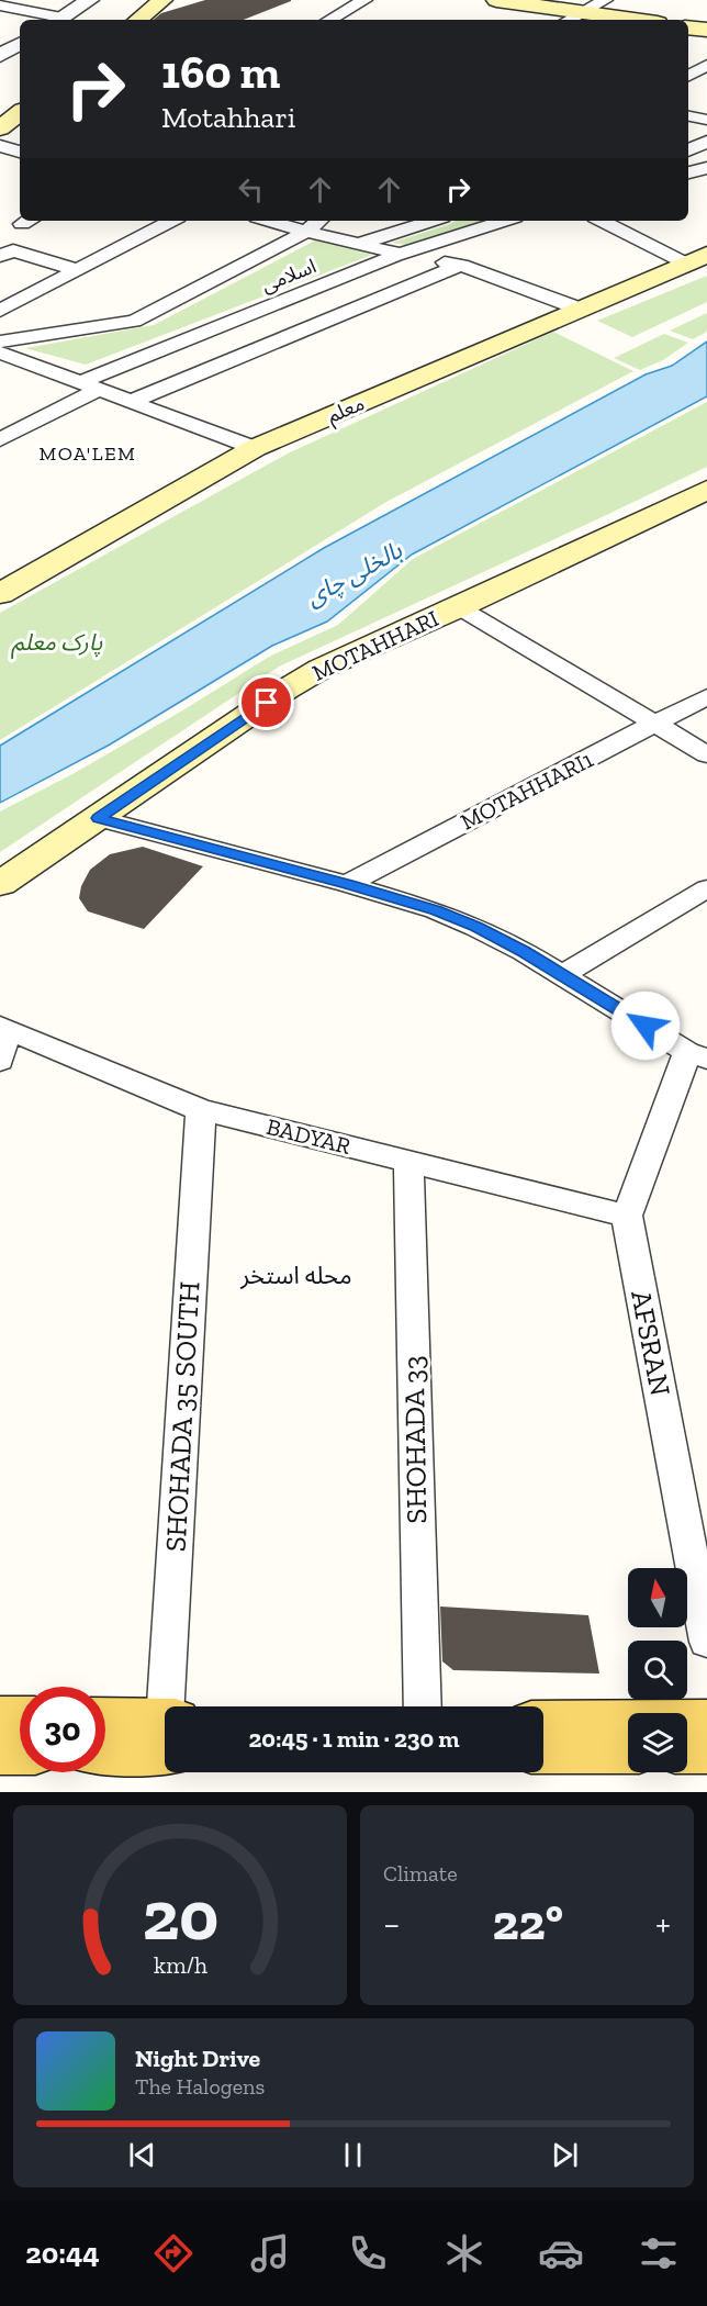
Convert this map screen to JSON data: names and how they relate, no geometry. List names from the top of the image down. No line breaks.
{"streets":{"main road":["معلم","MOTAHHARI"],"street":["اسلامی","MOTAHHARI1","BADYAR","AFSRAN","SHOHADA 35 SOUTH","SHOHADA 33"]},"crossings":[["BADYAR","AFSRAN"],["BADYAR","SHOHADA 35 SOUTH"],["BADYAR","SHOHADA 33"]],"districts":["MOA'LEM","محله استخر"],"water":["بالخلی چای"],"parks":["پارک معلم"],"north":"top","page":{"turn":["160 m","Motahhari"],"limit":"30","trip":"20:45 · 1 min · 230 m","tile":"Climate","heat":["−","22°","+"],"song":["Night Drive","The Halogens"],"tabs":"20:44","gauge":["20","km/h"]}}
